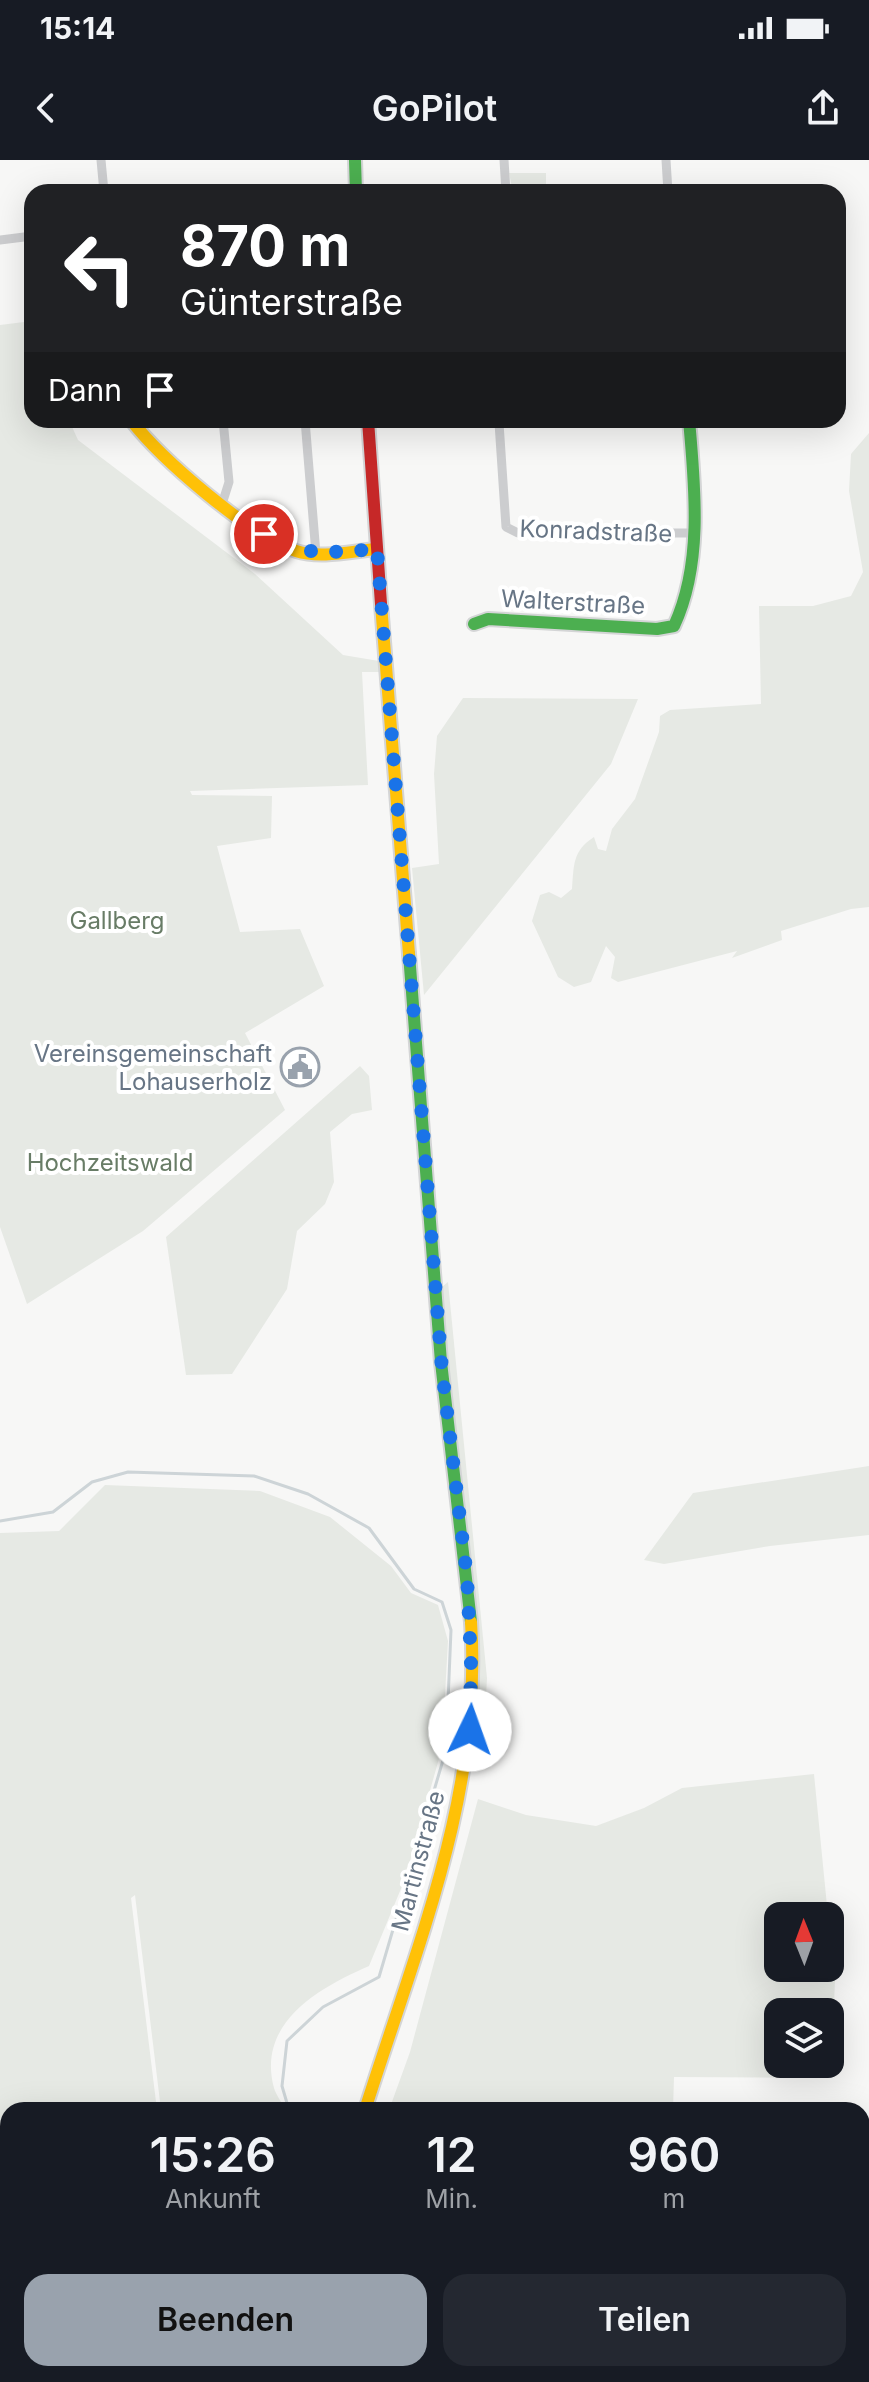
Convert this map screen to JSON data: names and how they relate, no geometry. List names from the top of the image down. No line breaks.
{"streets":{"street":["Konradstraße","Walterstraße","Martinstraße"]},"crossings":[["Konradstraße","Walterstraße"]],"parks":["Gallberg","Hochzeitswald"],"places":{"public building":["Vereinsgemeinschaft Lohauserholz"]},"north":"top","page":{"status":"15:14","header":"GoPilot","turn":["870 m","Günterstraße"],"then":"Dann","eta":["15:26","Ankunft","12","Min.","960","m"],"buttons":["Beenden","Teilen"]}}
